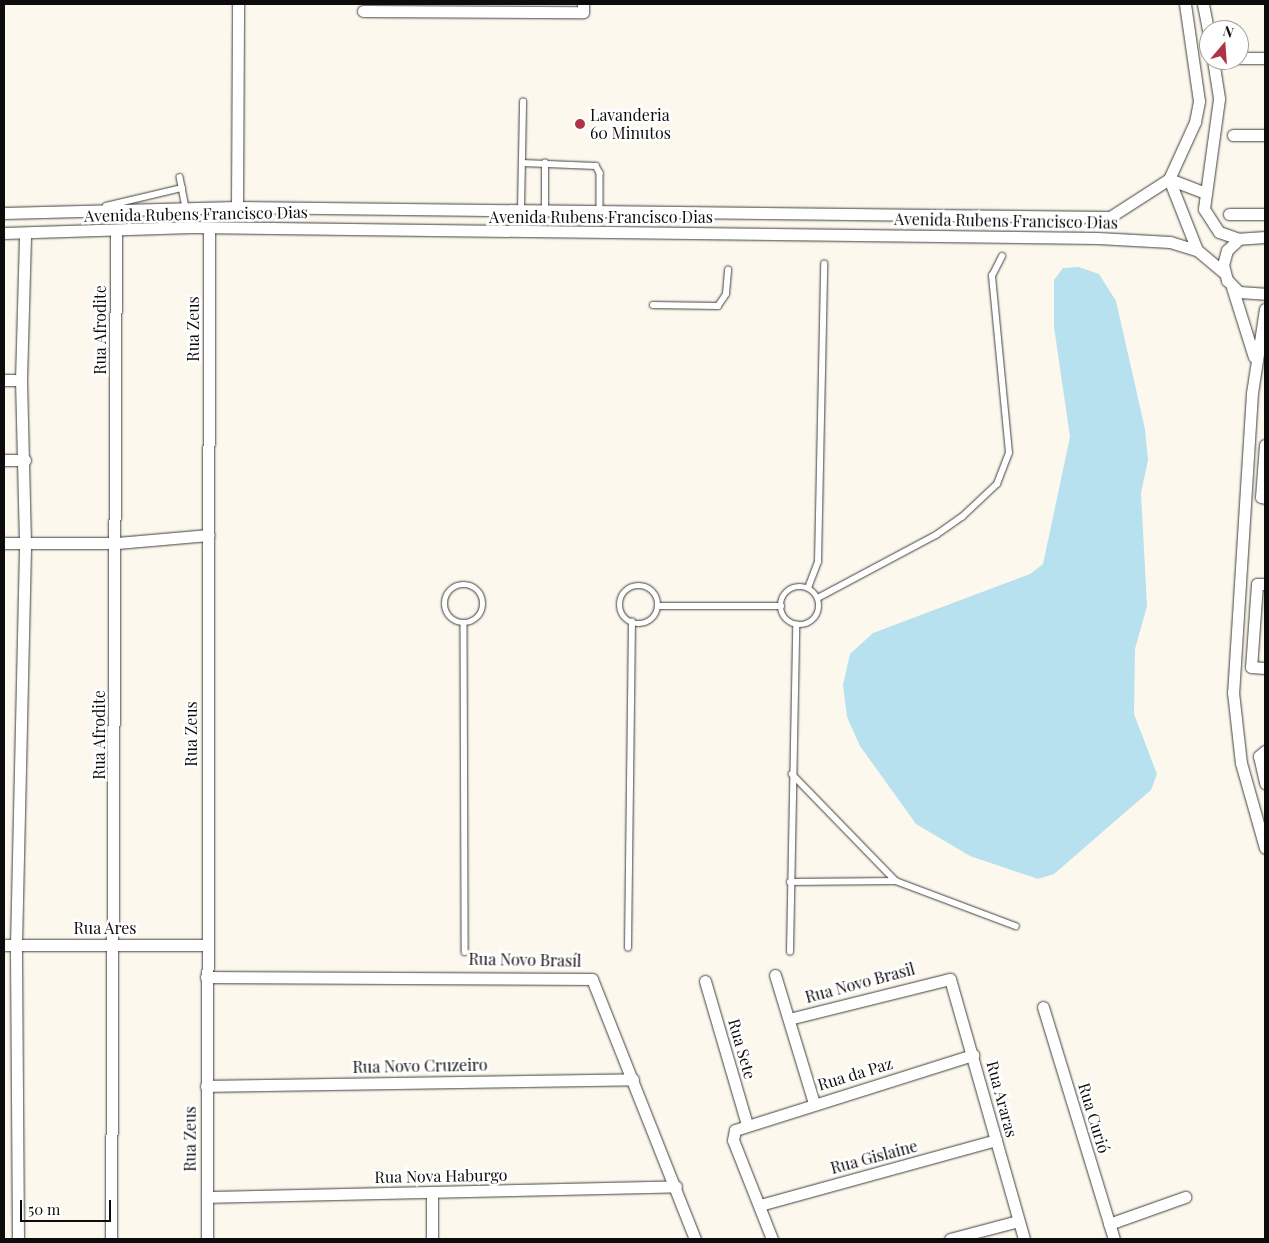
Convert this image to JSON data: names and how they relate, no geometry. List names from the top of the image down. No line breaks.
{"streets":{"street":["Avenida Rubens Francisco Dias","Rua Zeus","Rua Afrodite","Rua Ares","Rua Novo Brasíl","Rua Novo Brasil","Rua Sete","Rua Novo Cruzeiro","Rua da Paz","Rua Araras","Rua Curió","Rua Gislaine","Rua Nova Haburgo"]},"crossings":[["Avenida Rubens Francisco Dias","Rua Zeus"],["Avenida Rubens Francisco Dias","Rua Afrodite"],["Rua Zeus","Rua Ares"],["Rua Zeus","Rua Novo Brasíl"],["Rua Zeus","Rua Novo Cruzeiro"],["Rua Zeus","Rua Nova Haburgo"],["Rua Afrodite","Rua Ares"],["Rua Novo Brasíl","Rua Novo Cruzeiro"],["Rua Novo Brasíl","Rua Nova Haburgo"],["Rua Novo Brasil","Rua Araras"],["Rua Sete","Rua da Paz"],["Rua da Paz","Rua Araras"],["Rua Araras","Rua Gislaine"]],"places":["Lavanderia 60 Minutos"],"scale_bar":"50 m","north":"top"}
